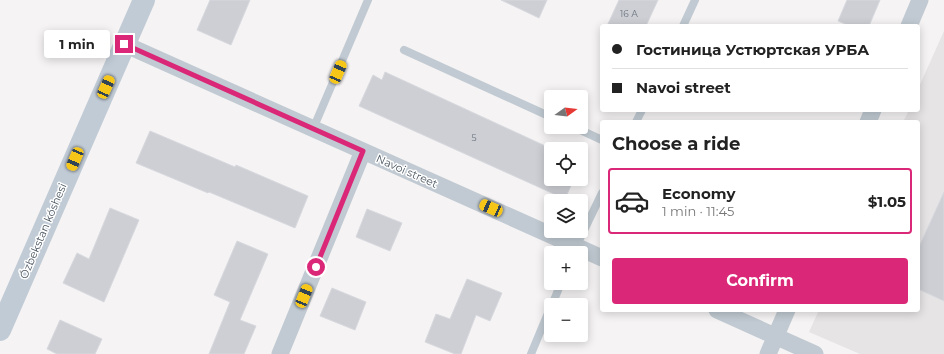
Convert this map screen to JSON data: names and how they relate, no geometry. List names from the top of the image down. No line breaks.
{"streets":{"street":["Navoi street","Ózbekstan kóshesi"]},"crossings":[["Navoi street","Ózbekstan kóshesi"]],"house_numbers":["16 А","5"],"north":"right","page":{"banner":["Гостиница Устюртская УРБА","Navoi street"],"bubble":"1 min","map_buttons":["+","−"],"heading":"Choose a ride","list":[{"name":"Economy","note":"1 min · 11:45","value":"$1.05"}],"buttons":"Confirm"}}
